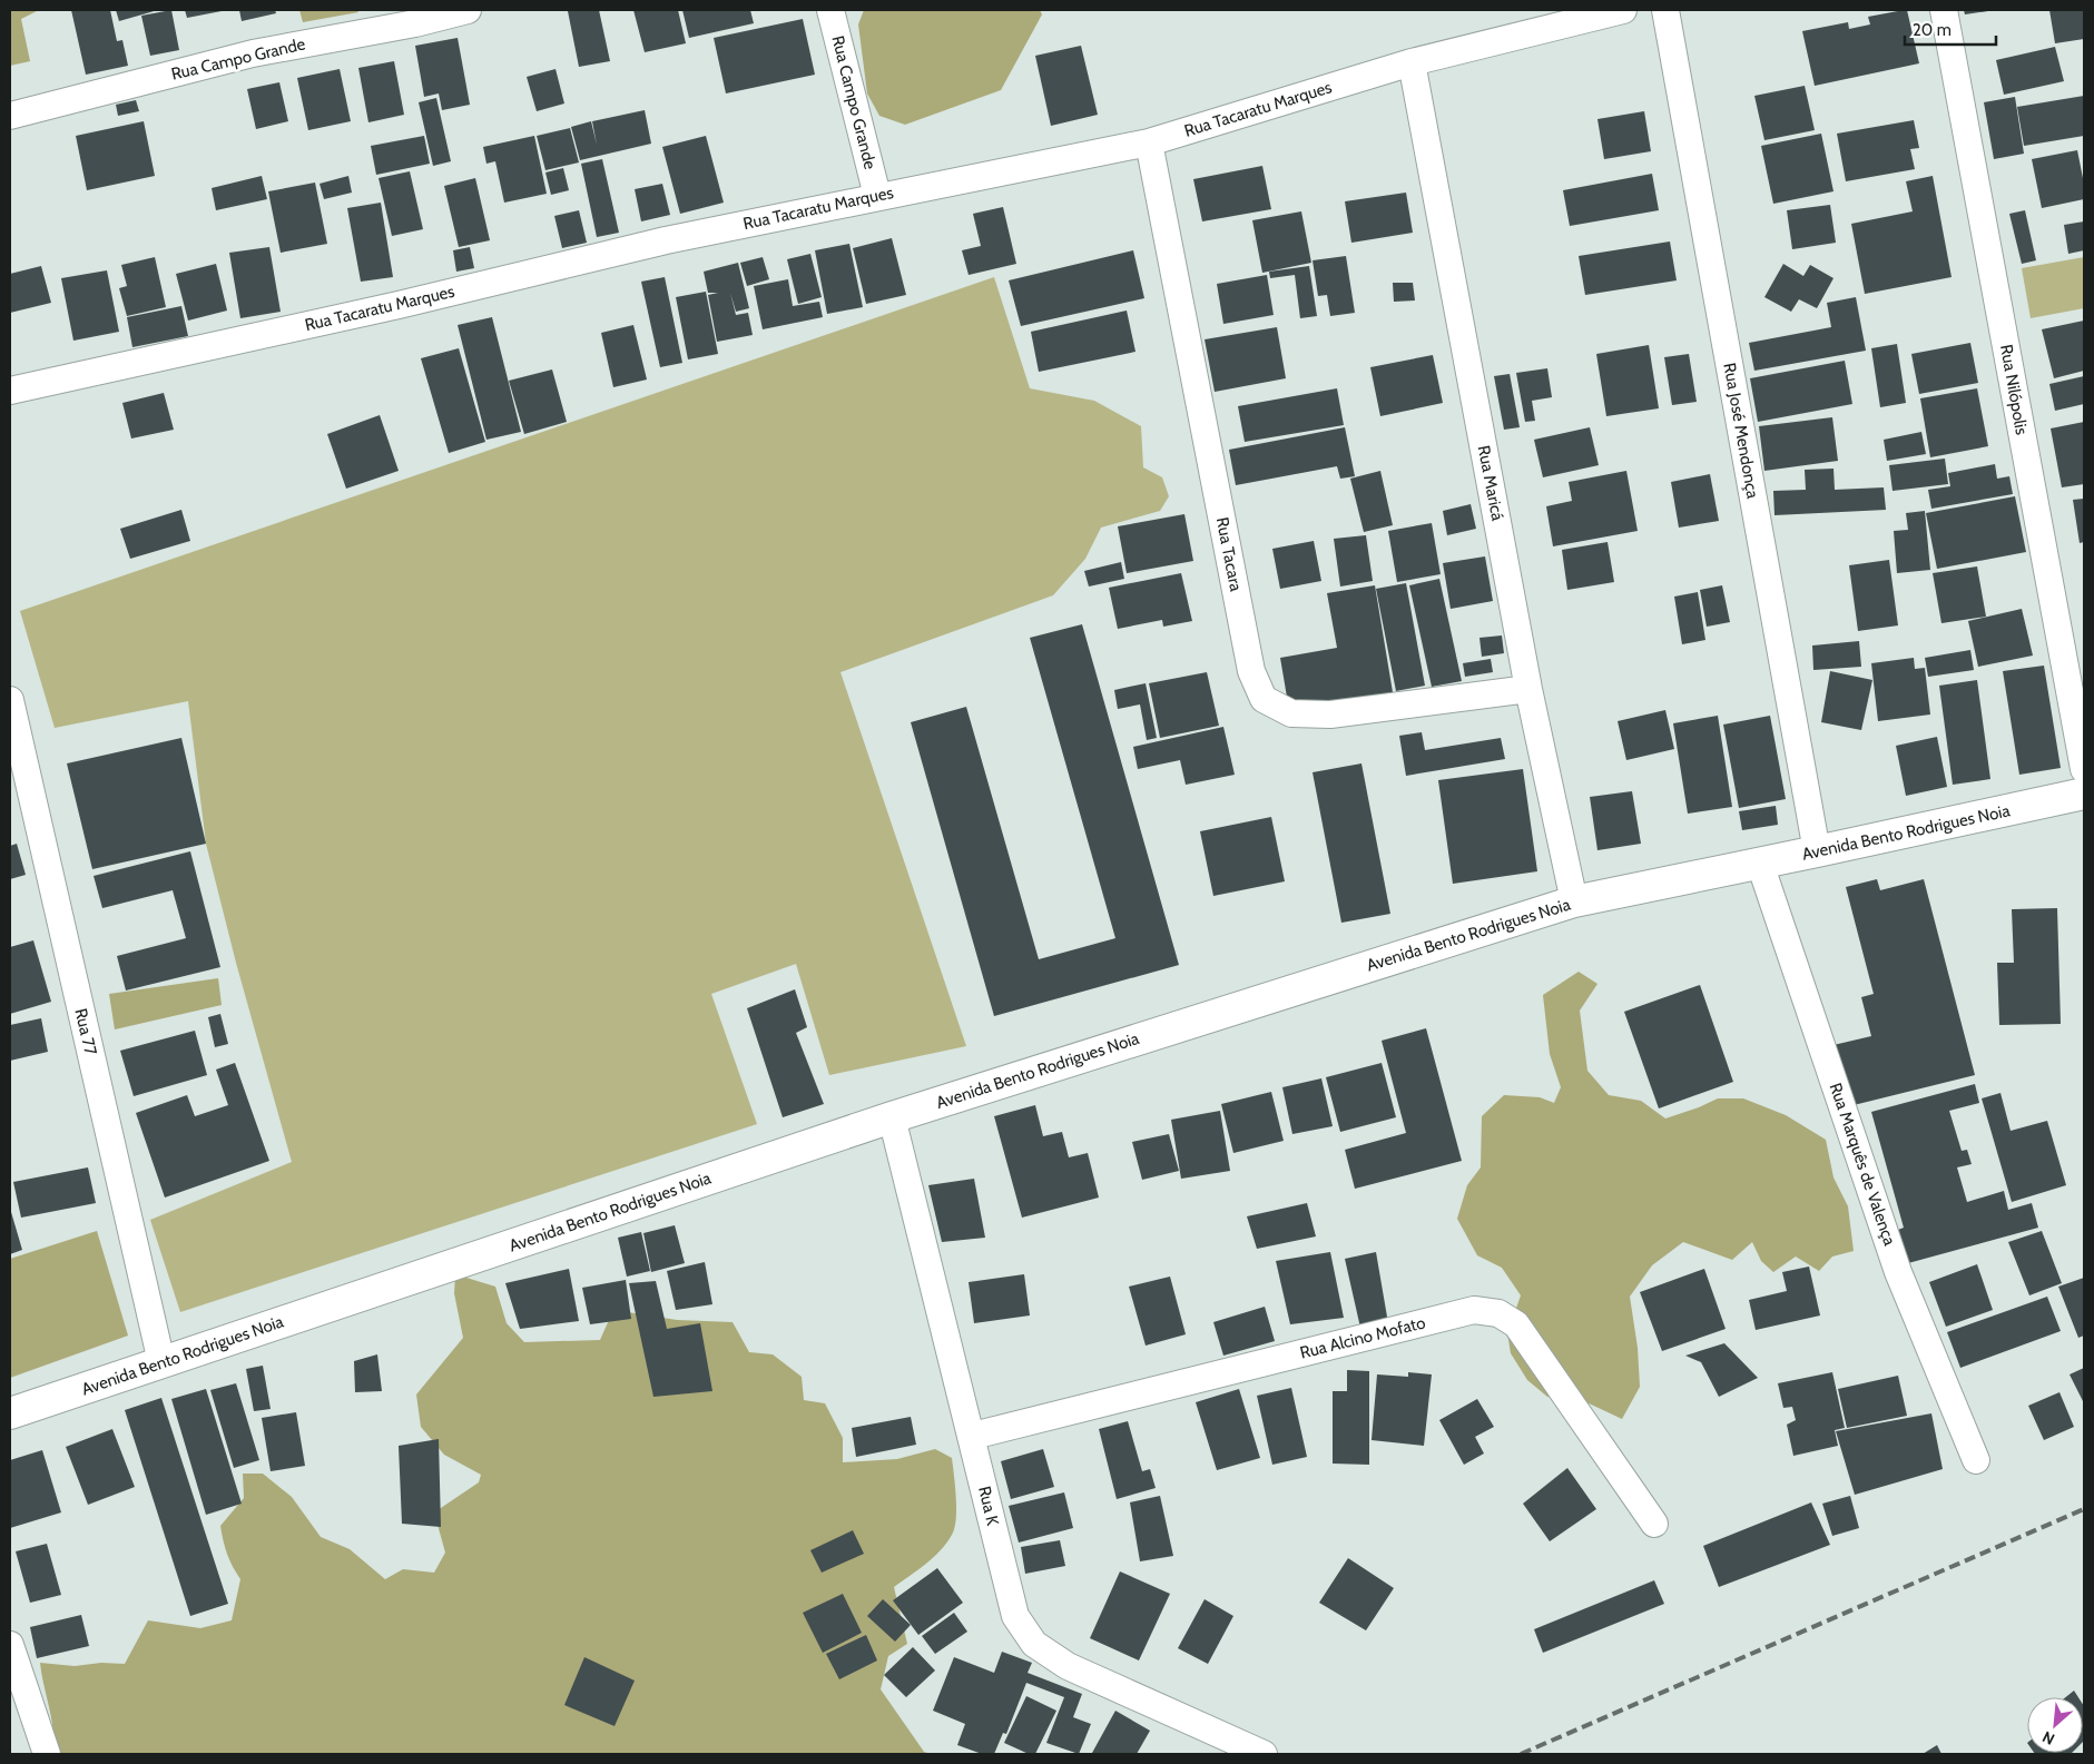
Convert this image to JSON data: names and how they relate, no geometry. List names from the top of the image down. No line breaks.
{"streets":{"street":["Rua Campo Grande","Rua Tacaratu Marques","Rua Nilópolis","Rua José Mendonça","Rua Maricá","Rua Tacara","Avenida Bento Rodrigues Noia","Rua 77","Rua Marquês de Valença","Rua Alcino Mofato","Rua K"]},"crossings":[["Rua Campo Grande","Rua Tacaratu Marques"],["Rua Tacaratu Marques","Rua Maricá"],["Rua Tacaratu Marques","Rua Tacara"],["Rua José Mendonça","Avenida Bento Rodrigues Noia"],["Rua Maricá","Rua Tacara"],["Rua Maricá","Avenida Bento Rodrigues Noia"],["Avenida Bento Rodrigues Noia","Rua 77"],["Avenida Bento Rodrigues Noia","Rua Marquês de Valença"],["Avenida Bento Rodrigues Noia","Rua K"],["Rua Alcino Mofato","Rua K"]],"scale_bar":"20 m","north":"bottom left"}
